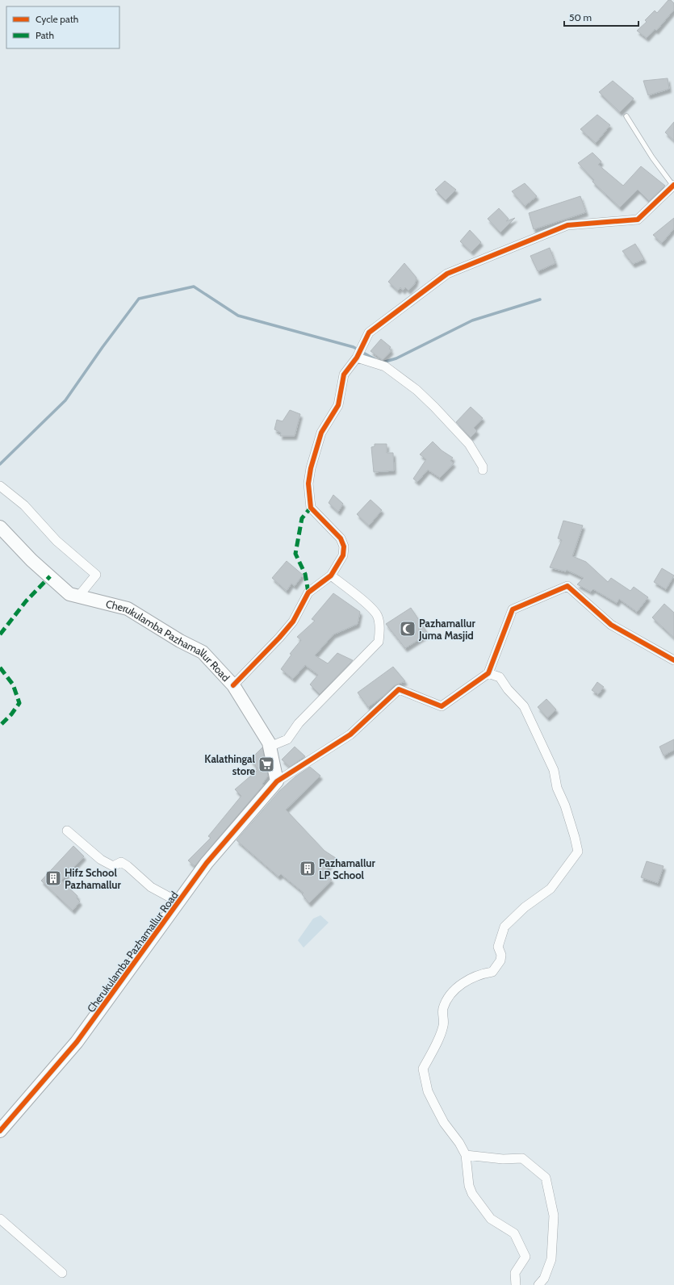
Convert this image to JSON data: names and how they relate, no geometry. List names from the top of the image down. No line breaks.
{"streets":{"street":["Cherukulamba Pazhamallur Road"]},"places":{"mosque":["Pazhamallur Juma Masjid"],"supermarket":["Kalathingal store"],"building":["Pazhamallur LP School","Hifz School Pazhamallur"]},"legend":["Cycle path","Path"],"scale_bar":"50 m"}
